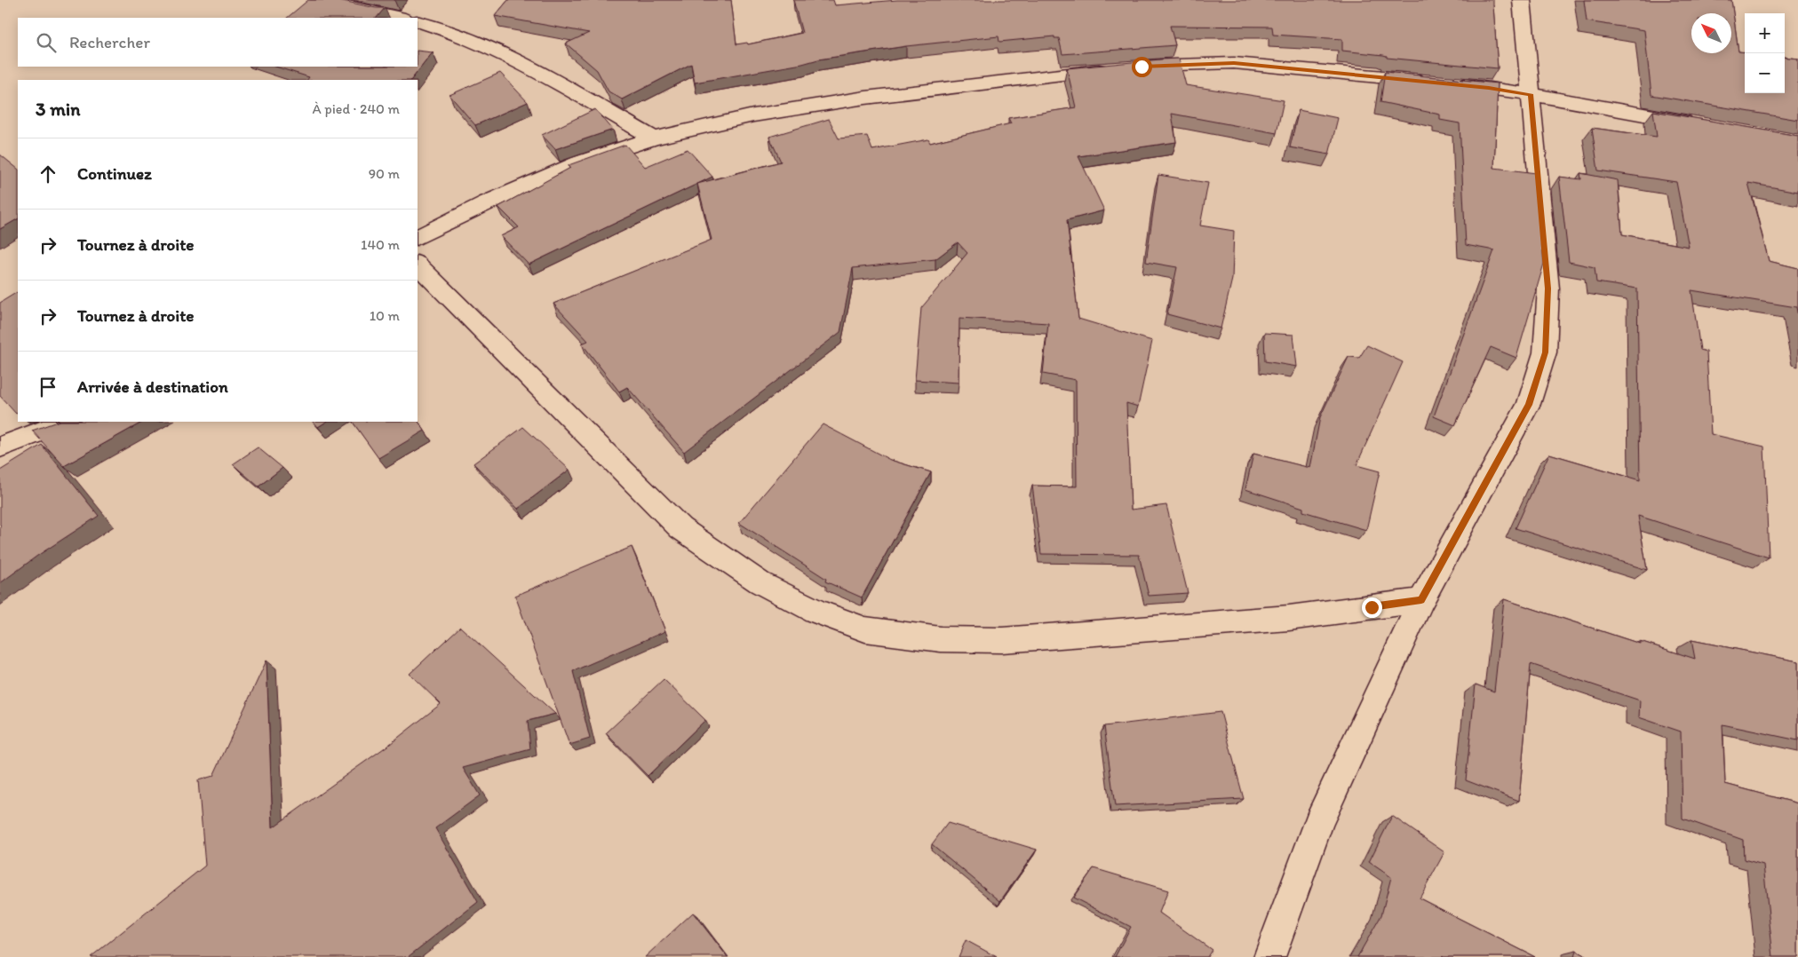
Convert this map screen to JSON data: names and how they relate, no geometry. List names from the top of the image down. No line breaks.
{"north":"top left","page":{"map_buttons":["+","−"],"search":"Rechercher","heading":["3 min","À pied · 240 m"],"list":[["Continuez","90 m"],["Tournez à droite","140 m"],["Tournez à droite","10 m"],"Arrivée à destination"]}}
